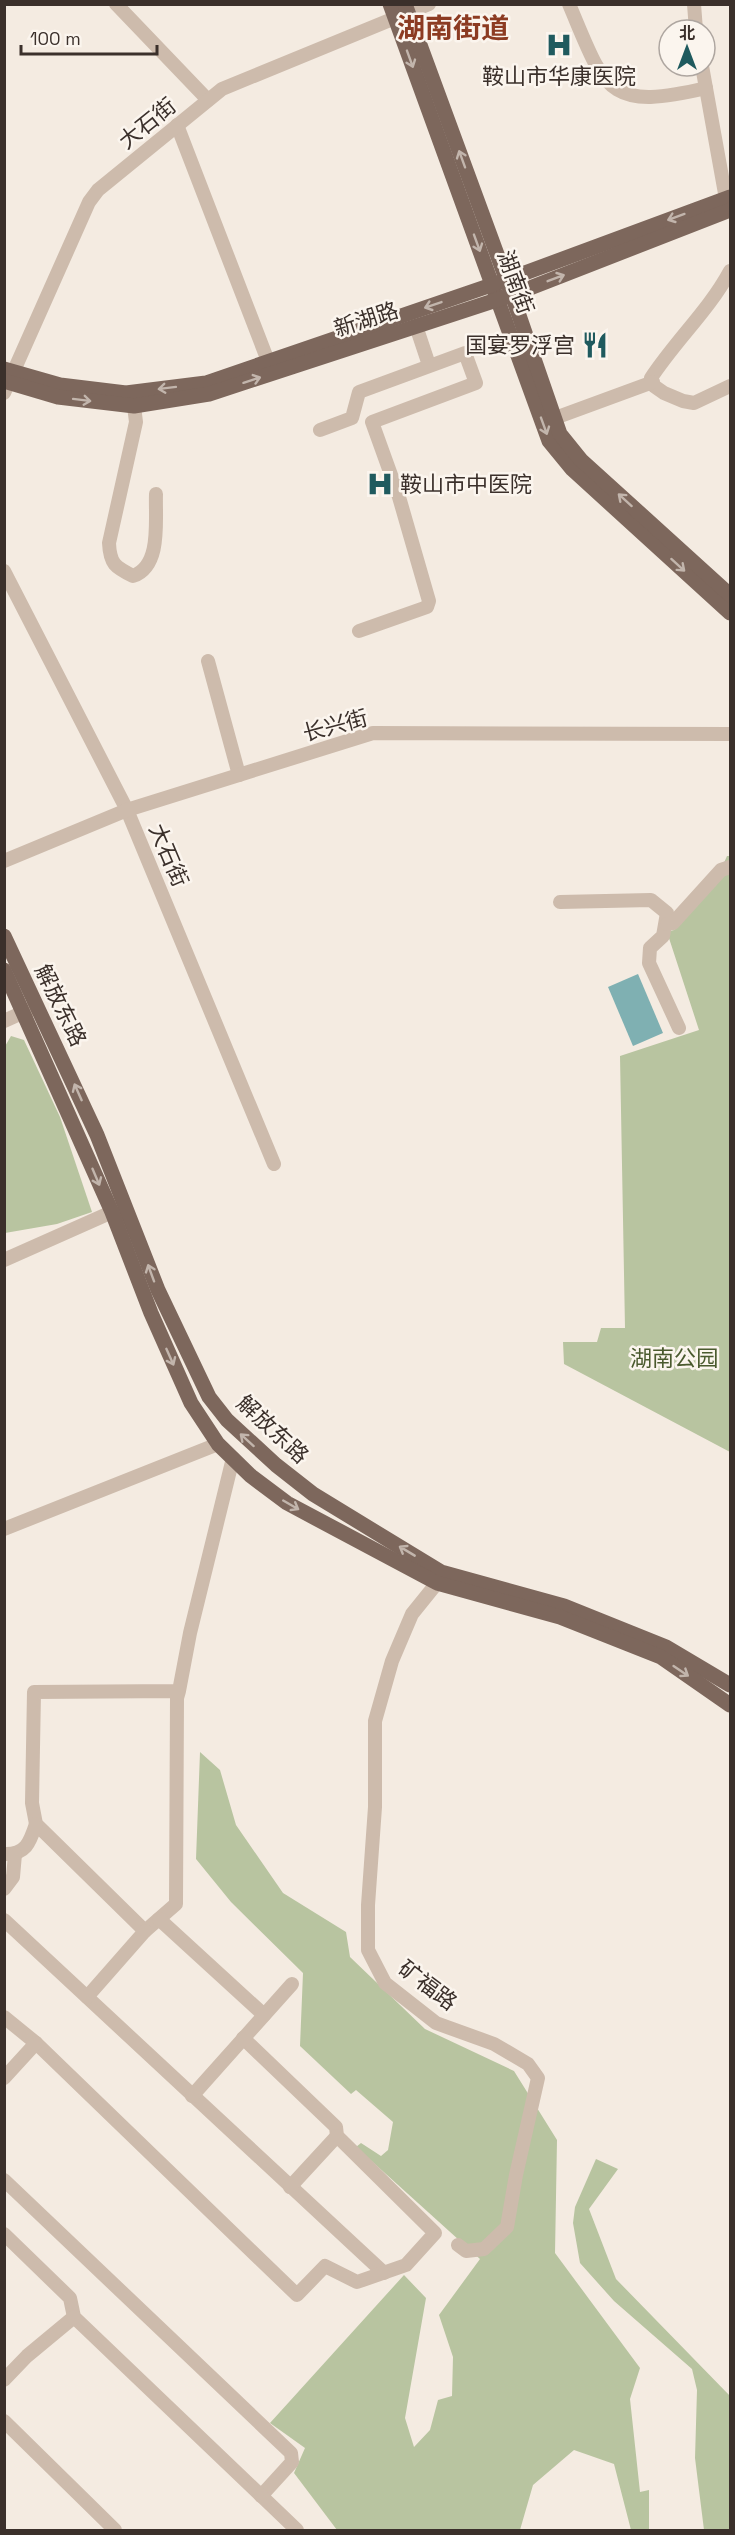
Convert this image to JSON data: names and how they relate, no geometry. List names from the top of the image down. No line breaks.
{"streets":{"main road":["湖南街","新湖路","解放东路"],"street":["大石街","长兴街","矿福路"]},"crossings":[["大石街","湖南街"],["大石街","新湖路"],["大石街","长兴街"],["湖南街","新湖路"],["解放东路","矿福路"]],"districts":["湖南街道"],"parks":["湖南公园"],"places":{"hospital":["鞍山市华康医院","鞍山市中医院"],"restaurant":["国宴罗浮宫"]},"scale_bar":"100 m","north":"top"}
